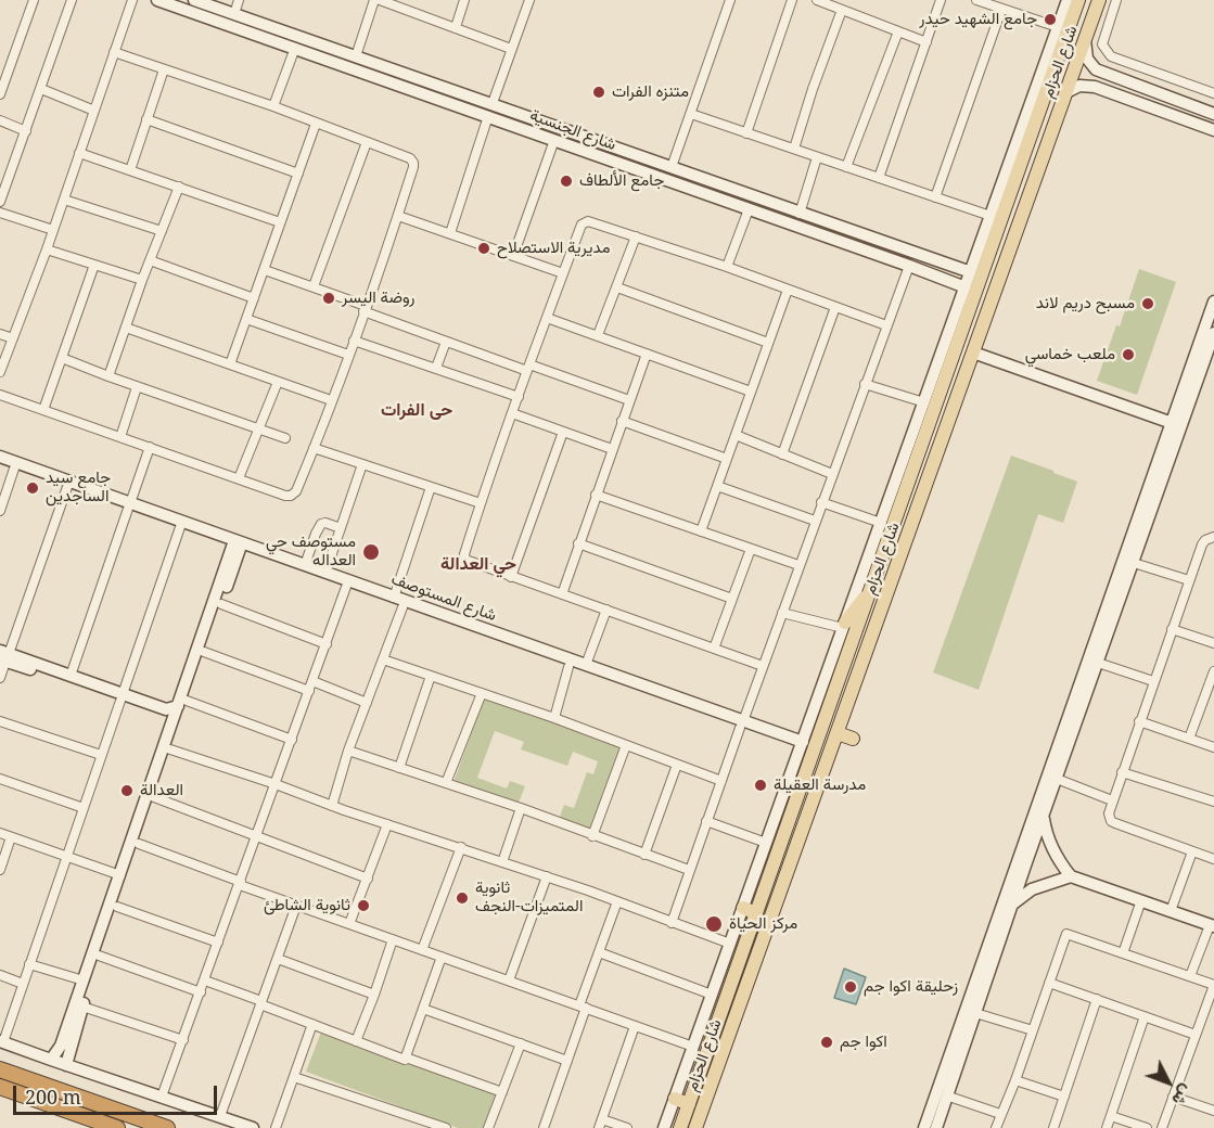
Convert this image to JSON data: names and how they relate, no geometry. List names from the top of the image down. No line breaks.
{"streets":{"main road":["شارع الحزام"],"street":["شارع الجنسية","شارع المستوصف"]},"crossings":[["شارع الحزام","شارع الجنسية"]],"districts":["حی الفرات","حي العدالة"],"places":["جامع الشهيد حيدر","متنزه الفرات","جامع الألطاف","مديرية الاستصلاح","روضة اليسر","مسبح دريم لاند","ملعب خماسي","جامع سيد الساجدين","مستوصف حي العداله","مدرسة العقيلة","العدالة","ثانوية المتميزات-النجف","ثانوية الشاطئ","مركز الحياة","زحليقة اكوا جم","اكوا جم"],"scale_bar":"200 m","north":"bottom right"}
